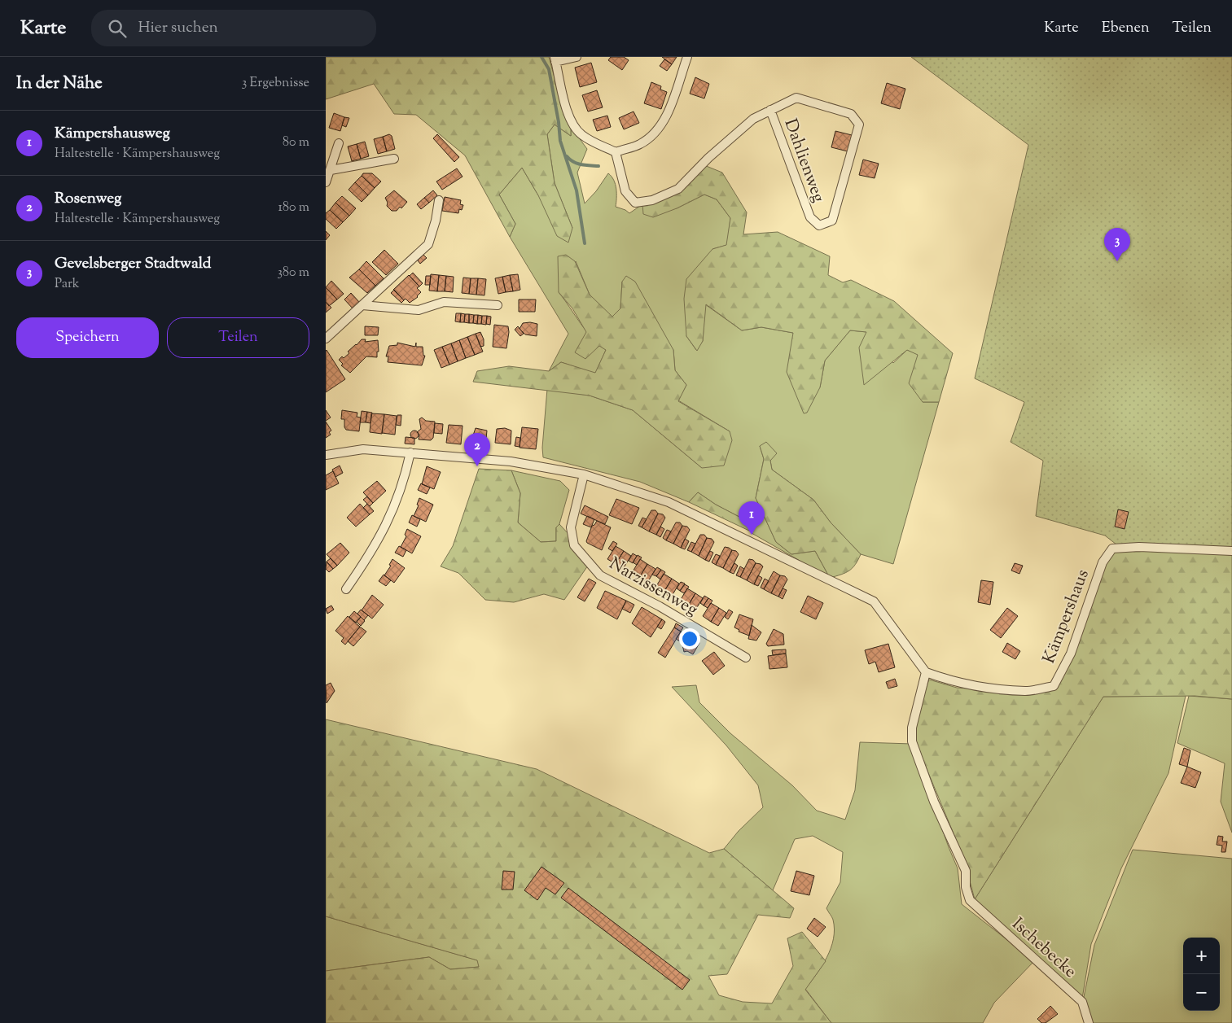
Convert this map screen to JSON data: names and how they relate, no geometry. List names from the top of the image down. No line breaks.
{"streets":{"street":["Dahlienweg","Narzissenweg","Kämpershaus","Ischebecke"]},"crossings":[["Kämpershaus","Ischebecke"]],"page":{"header":"Karte","search":"Hier suchen","nav":["Karte","Ebenen","Teilen"],"heading":["In der Nähe","3 Ergebnisse"],"list":[{"mark":"1","name":"Kämpershausweg","note":"Haltestelle · Kämpershausweg","value":"80 m"},{"mark":"2","name":"Rosenweg","note":"Haltestelle · Kämpershausweg","value":"180 m"},{"mark":"3","name":"Gevelsberger Stadtwald","note":"Park","value":"380 m"}],"pins":["3","2","1"],"buttons":["Speichern","Teilen"],"map_buttons":["+","−"]}}
